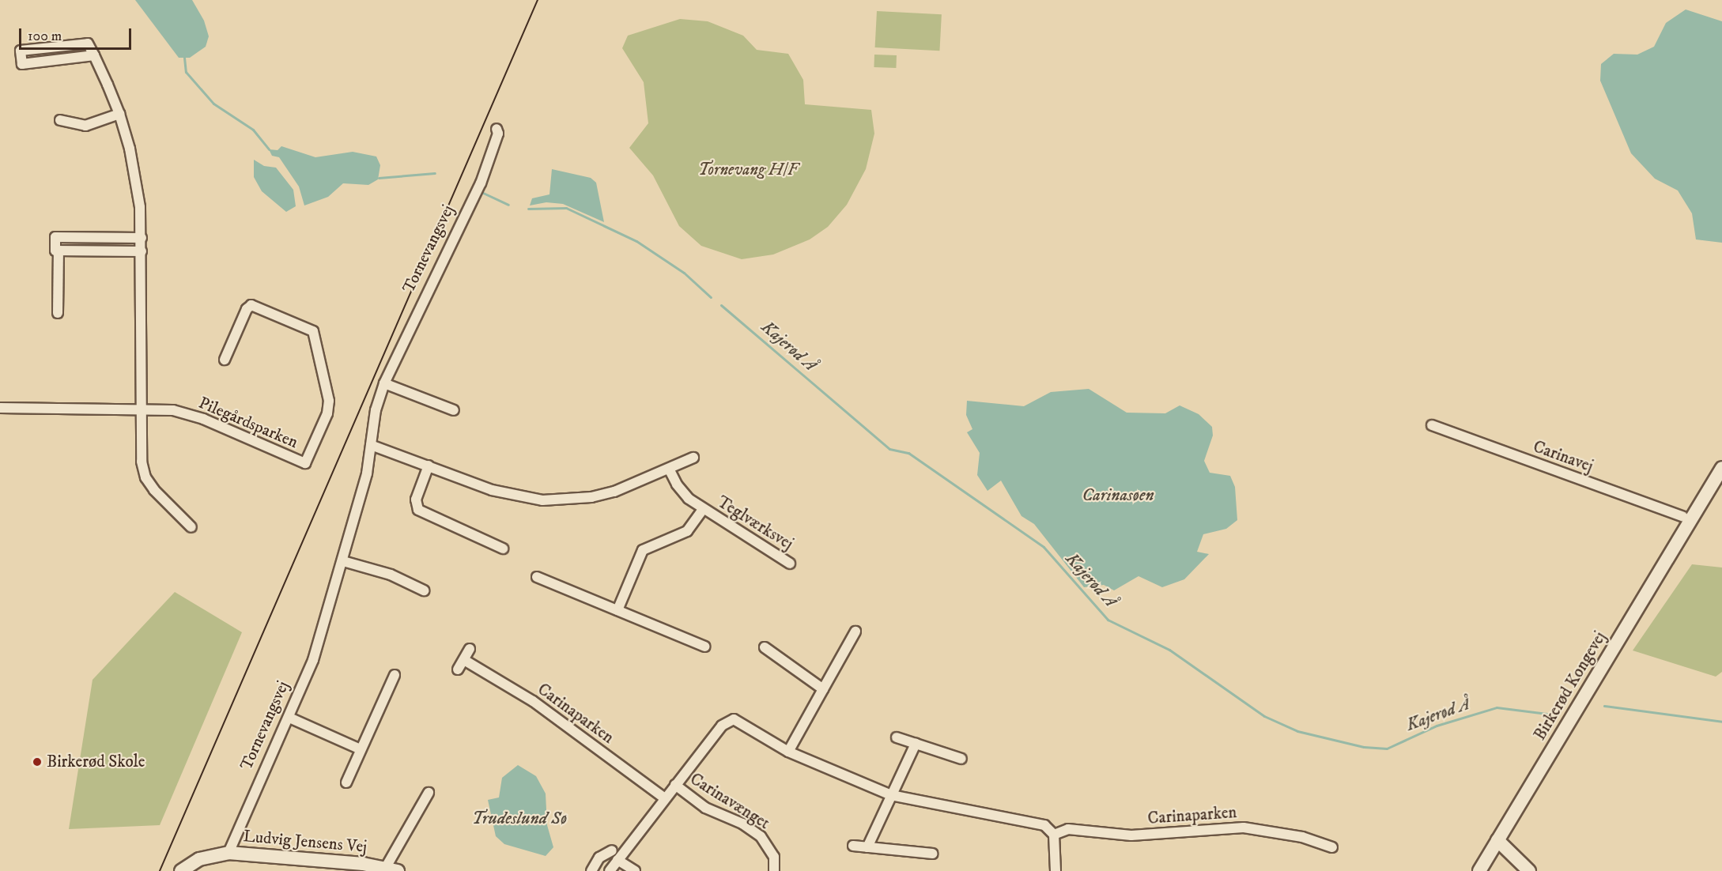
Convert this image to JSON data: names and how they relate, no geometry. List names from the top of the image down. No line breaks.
{"streets":{"main road":["Birkerød Kongevej","Ludvig Jensens Vej"],"street":["Tornevangsvej","Pilegårdsparken","Carinavej","Teglværksvej","Carinaparken","Carinavænget"]},"crossings":[["Tornevangsvej","Ludvig Jensens Vej"],["Carinavej","Birkerød Kongevej"]],"water":["Kajerød Å","Carinasøen","Trudeslund Sø"],"parks":["Tornevang H/F"],"places":["Birkerød Skole"],"scale_bar":"100 m"}
